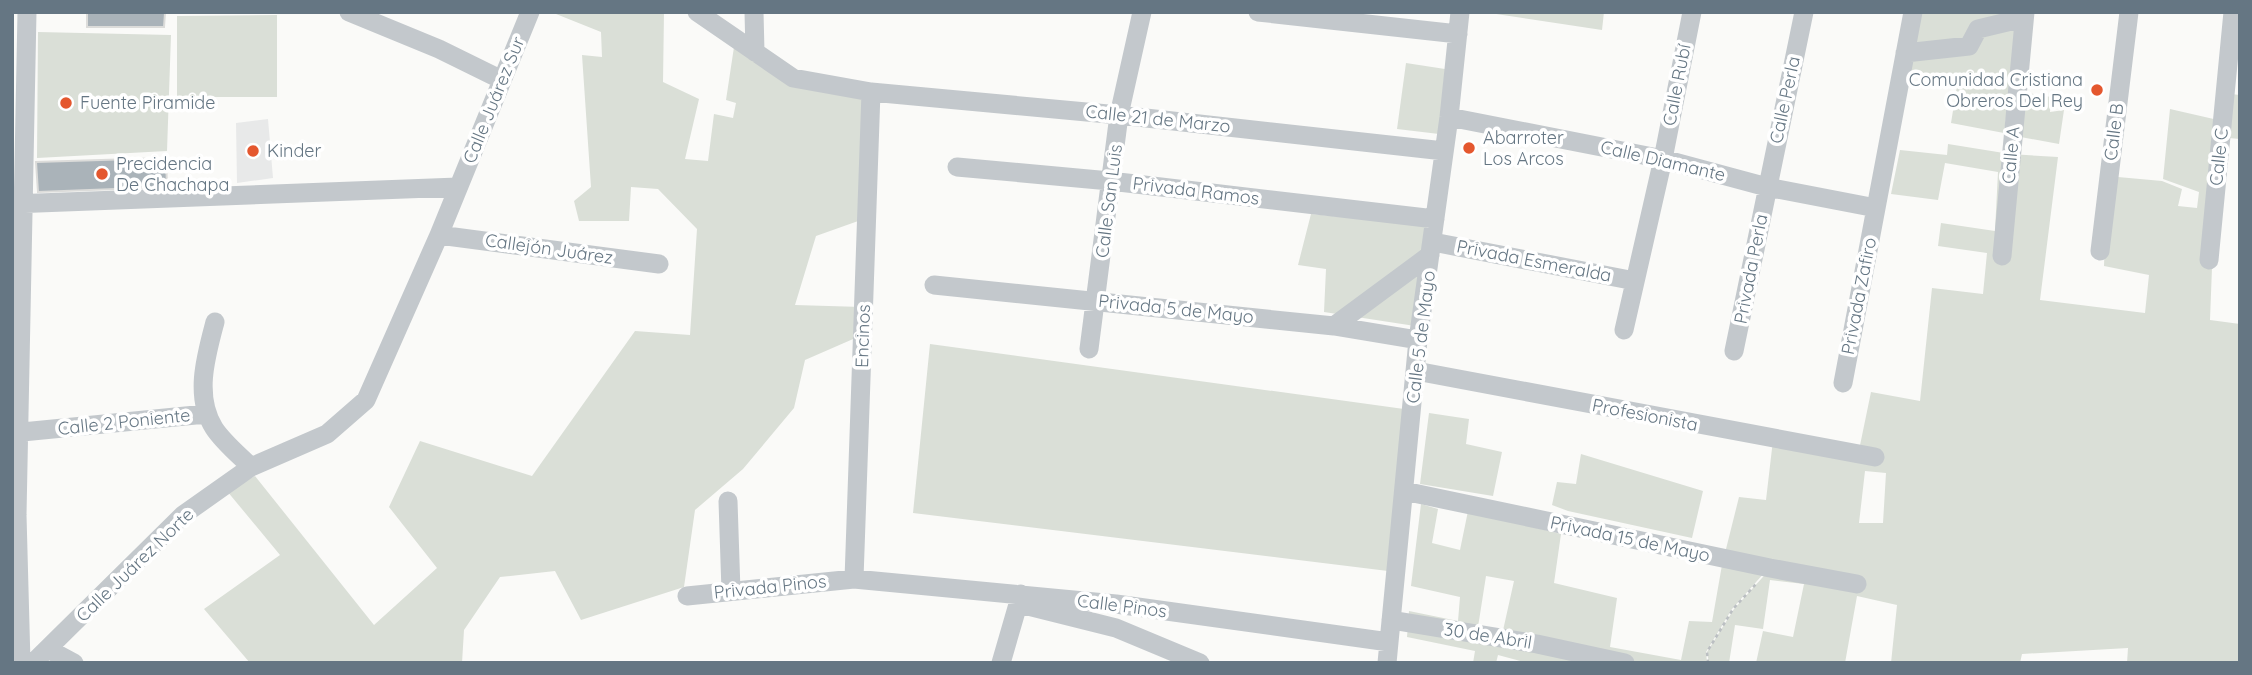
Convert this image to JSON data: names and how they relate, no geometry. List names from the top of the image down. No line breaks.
{"streets":{"street":["Calle Rubí","Calle Juárez Sur","Calle Perla","Calle 21 de Marzo","Calle B","Calle A","Calle C","Calle Diamante","Privada Ramos","Calle San Luis","Callejón Juárez","Privada Esmeralda","Privada Perla","Privada Zafiro","Privada 5 de Mayo","Encinos","Calle 5 de Mayo","Profesionista","Calle 2 Poniente","Privada 15 de Mayo","Calle Juárez Norte","Privada Pinos","Calle Pinos","30 de Abril"]},"crossings":[["Calle Rubí","Calle Diamante"],["Calle Rubí","Privada Esmeralda"],["Calle Juárez Sur","Calle Juárez Norte"],["Calle Perla","Calle Diamante"],["Calle Perla","Privada Perla"],["Calle 21 de Marzo","Calle San Luis"],["Calle 21 de Marzo","Encinos"],["Calle 21 de Marzo","Calle 5 de Mayo"],["Calle Diamante","Privada Perla"],["Calle Diamante","Privada Zafiro"],["Calle Diamante","Calle 5 de Mayo"],["Privada Ramos","Calle San Luis"],["Privada Ramos","Calle 5 de Mayo"],["Calle San Luis","Privada 5 de Mayo"],["Callejón Juárez","Calle Juárez Norte"],["Privada Esmeralda","Calle 5 de Mayo"],["Privada 5 de Mayo","Calle 5 de Mayo"],["Encinos","Privada Pinos"],["Encinos","Calle Pinos"],["Calle 5 de Mayo","Profesionista"],["Calle 5 de Mayo","Privada 15 de Mayo"],["Calle 5 de Mayo","Calle Pinos"],["Calle 5 de Mayo","30 de Abril"],["Calle 2 Poniente","Calle Juárez Norte"],["Privada Pinos","Calle Pinos"]],"places":["Comunidad Cristiana Obreros Del Rey","Fuente Piramide","Abarroter Los Arcos","Kinder","Precidencia De Chachapa"]}
